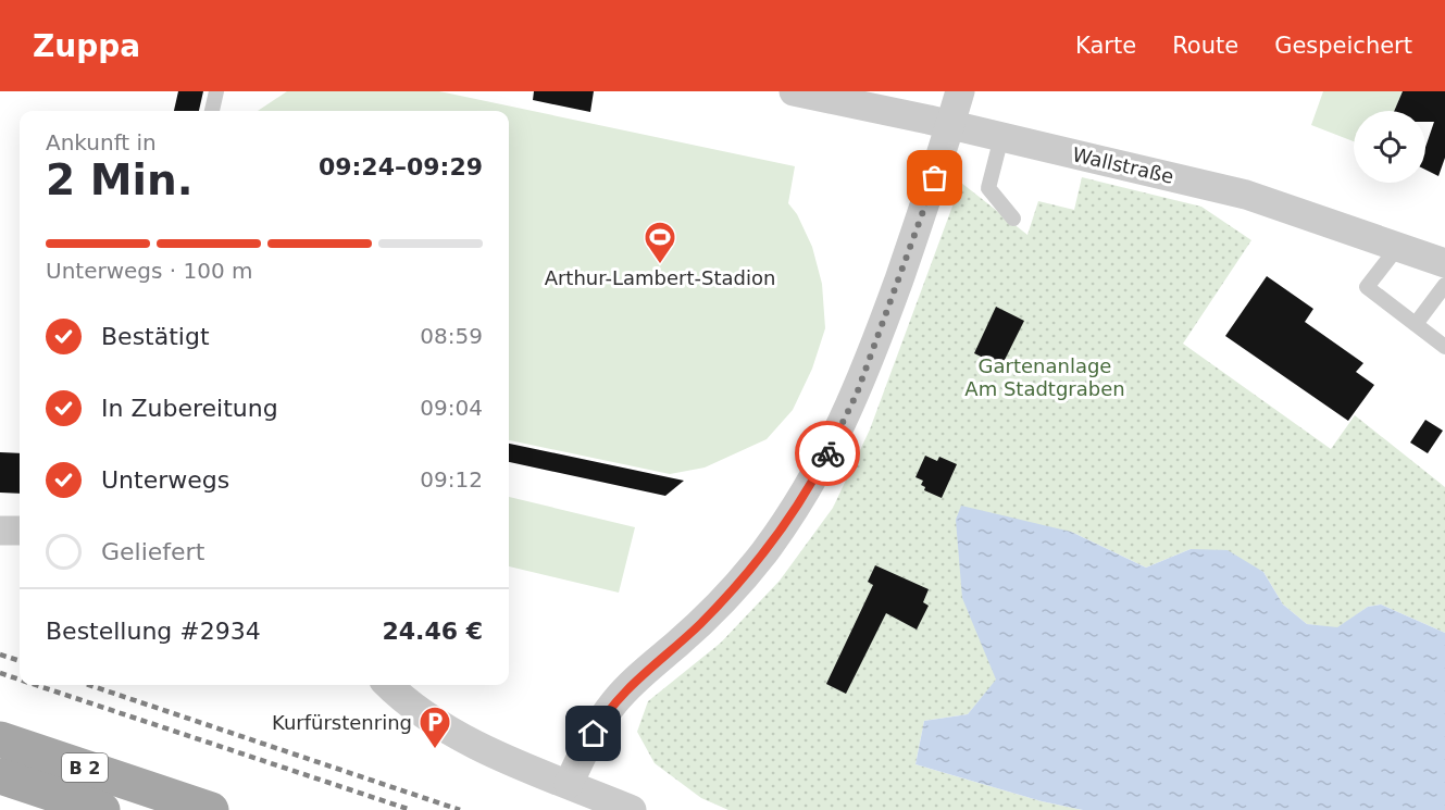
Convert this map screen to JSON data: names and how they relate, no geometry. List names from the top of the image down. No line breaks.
{"streets":{"main road":["B 2"],"street":["Wallstraße"]},"parks":["Gartenanlage Am Stadtgraben"],"places":{"sports":["Arthur-Lambert-Stadion"],"parking":["Kurfürstenring"]},"page":{"header":"Zuppa","nav":["Karte","Route","Gespeichert"],"heading":["2 Min.","Ankunft in","09:24–09:29"],"panel":["Bestellung #2934","24.46 €"],"bar":"Unterwegs · 100 m","list":[["Bestätigt","08:59"],["In Zubereitung","09:04"],["Unterwegs","09:12"],"Geliefert"]}}
